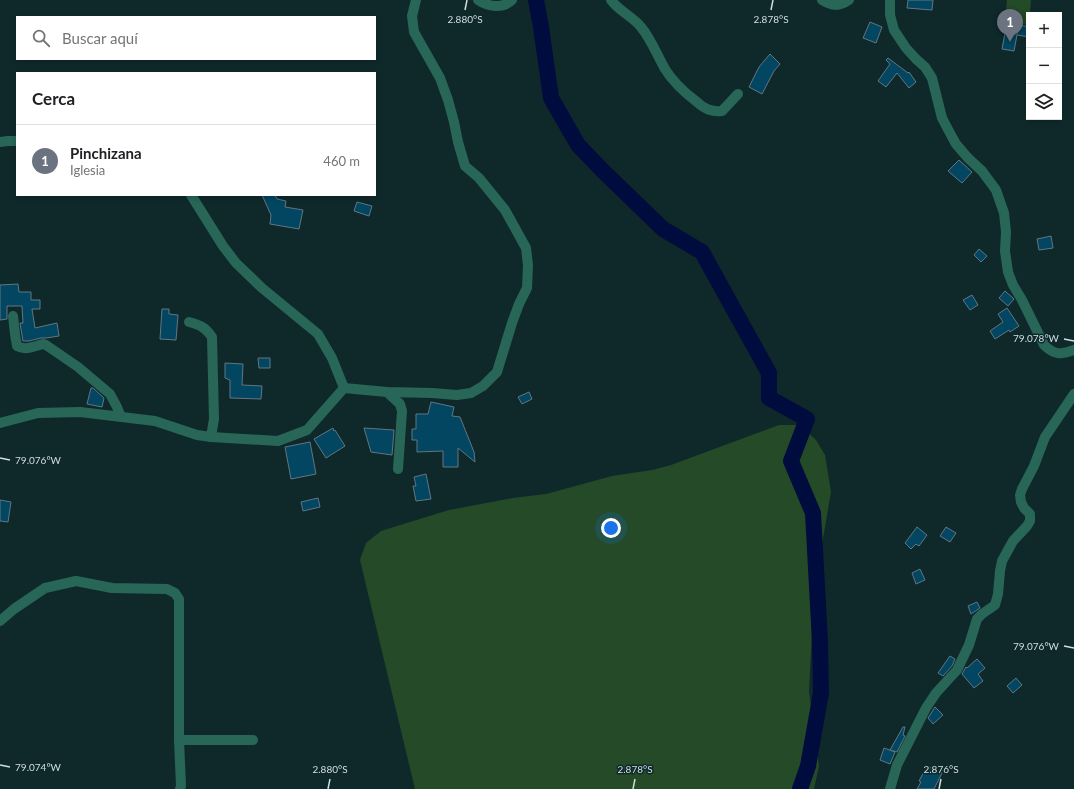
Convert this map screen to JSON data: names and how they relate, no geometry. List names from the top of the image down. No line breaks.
{"page":{"pins":"1","map_buttons":["+","−"],"search":"Buscar aquí","heading":"Cerca","list":[{"mark":"1","name":"Pinchizana","note":"Iglesia","value":"460 m"}]},"coordinates":["2.880°S","2.878°S","79.078°W","79.076°W","79.074°W","2.876°S"]}
